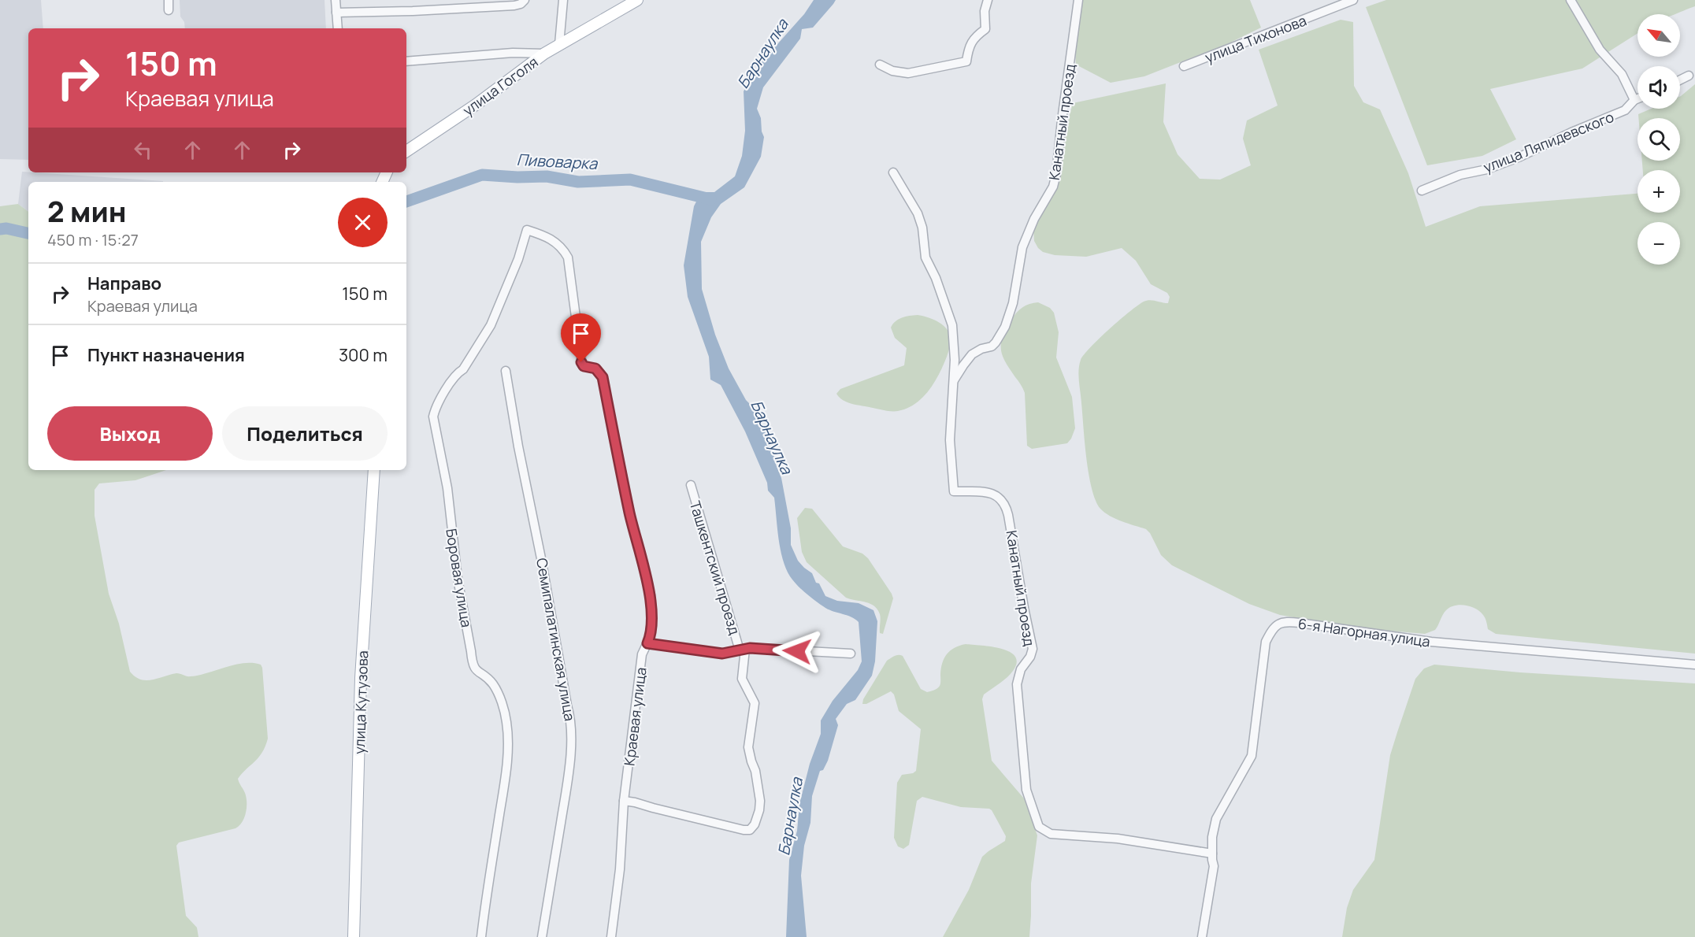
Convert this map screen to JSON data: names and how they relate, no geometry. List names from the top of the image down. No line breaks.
{"streets":{"main road":["улица Гоголя","улица Кутузова"],"street":["улица Тихонова","Канатный проезд","улица Ляпидевского","Ташкентский проезд","Боровая улица","6-я Нагорная улица","Семипалатинская улица","Краевая улица"]},"crossings":[["Канатный проезд","6-я Нагорная улица"],["Ташкентский проезд","Краевая улица"],["Боровая улица","Краевая улица"]],"water":["Барнаулка","Пивоварка"],"north":"top left","page":{"map_buttons":["+","−"],"turn":["150 m","Краевая улица"],"heading":["2 мин","450 m · 15:27"],"list":[{"name":"Направо","note":"Краевая улица","value":"150 m"},{"name":"Пункт назначения","value":"300 m"}],"buttons":["Выход","Поделиться"]}}
